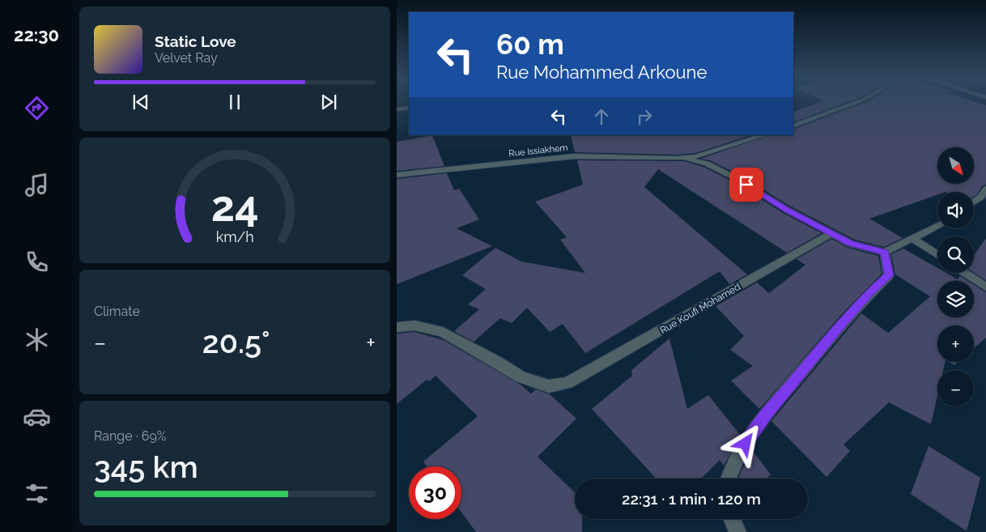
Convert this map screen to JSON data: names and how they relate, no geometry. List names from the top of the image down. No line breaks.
{"streets":{"street":["Rue Issiakhem","Rue Koufi Mohamed"]},"north":"bottom right","page":{"tabs":"22:30","turn":["60 m","Rue Mohammed Arkoune"],"song":["Static Love","Velvet Ray"],"map_buttons":["+","−"],"tile":["Climate",["Range · 69%","345 km"]],"heat":["−","20.5°","+"],"limit":"30","trip":"22:31 · 1 min · 120 m","gauge":["24","km/h"]}}
